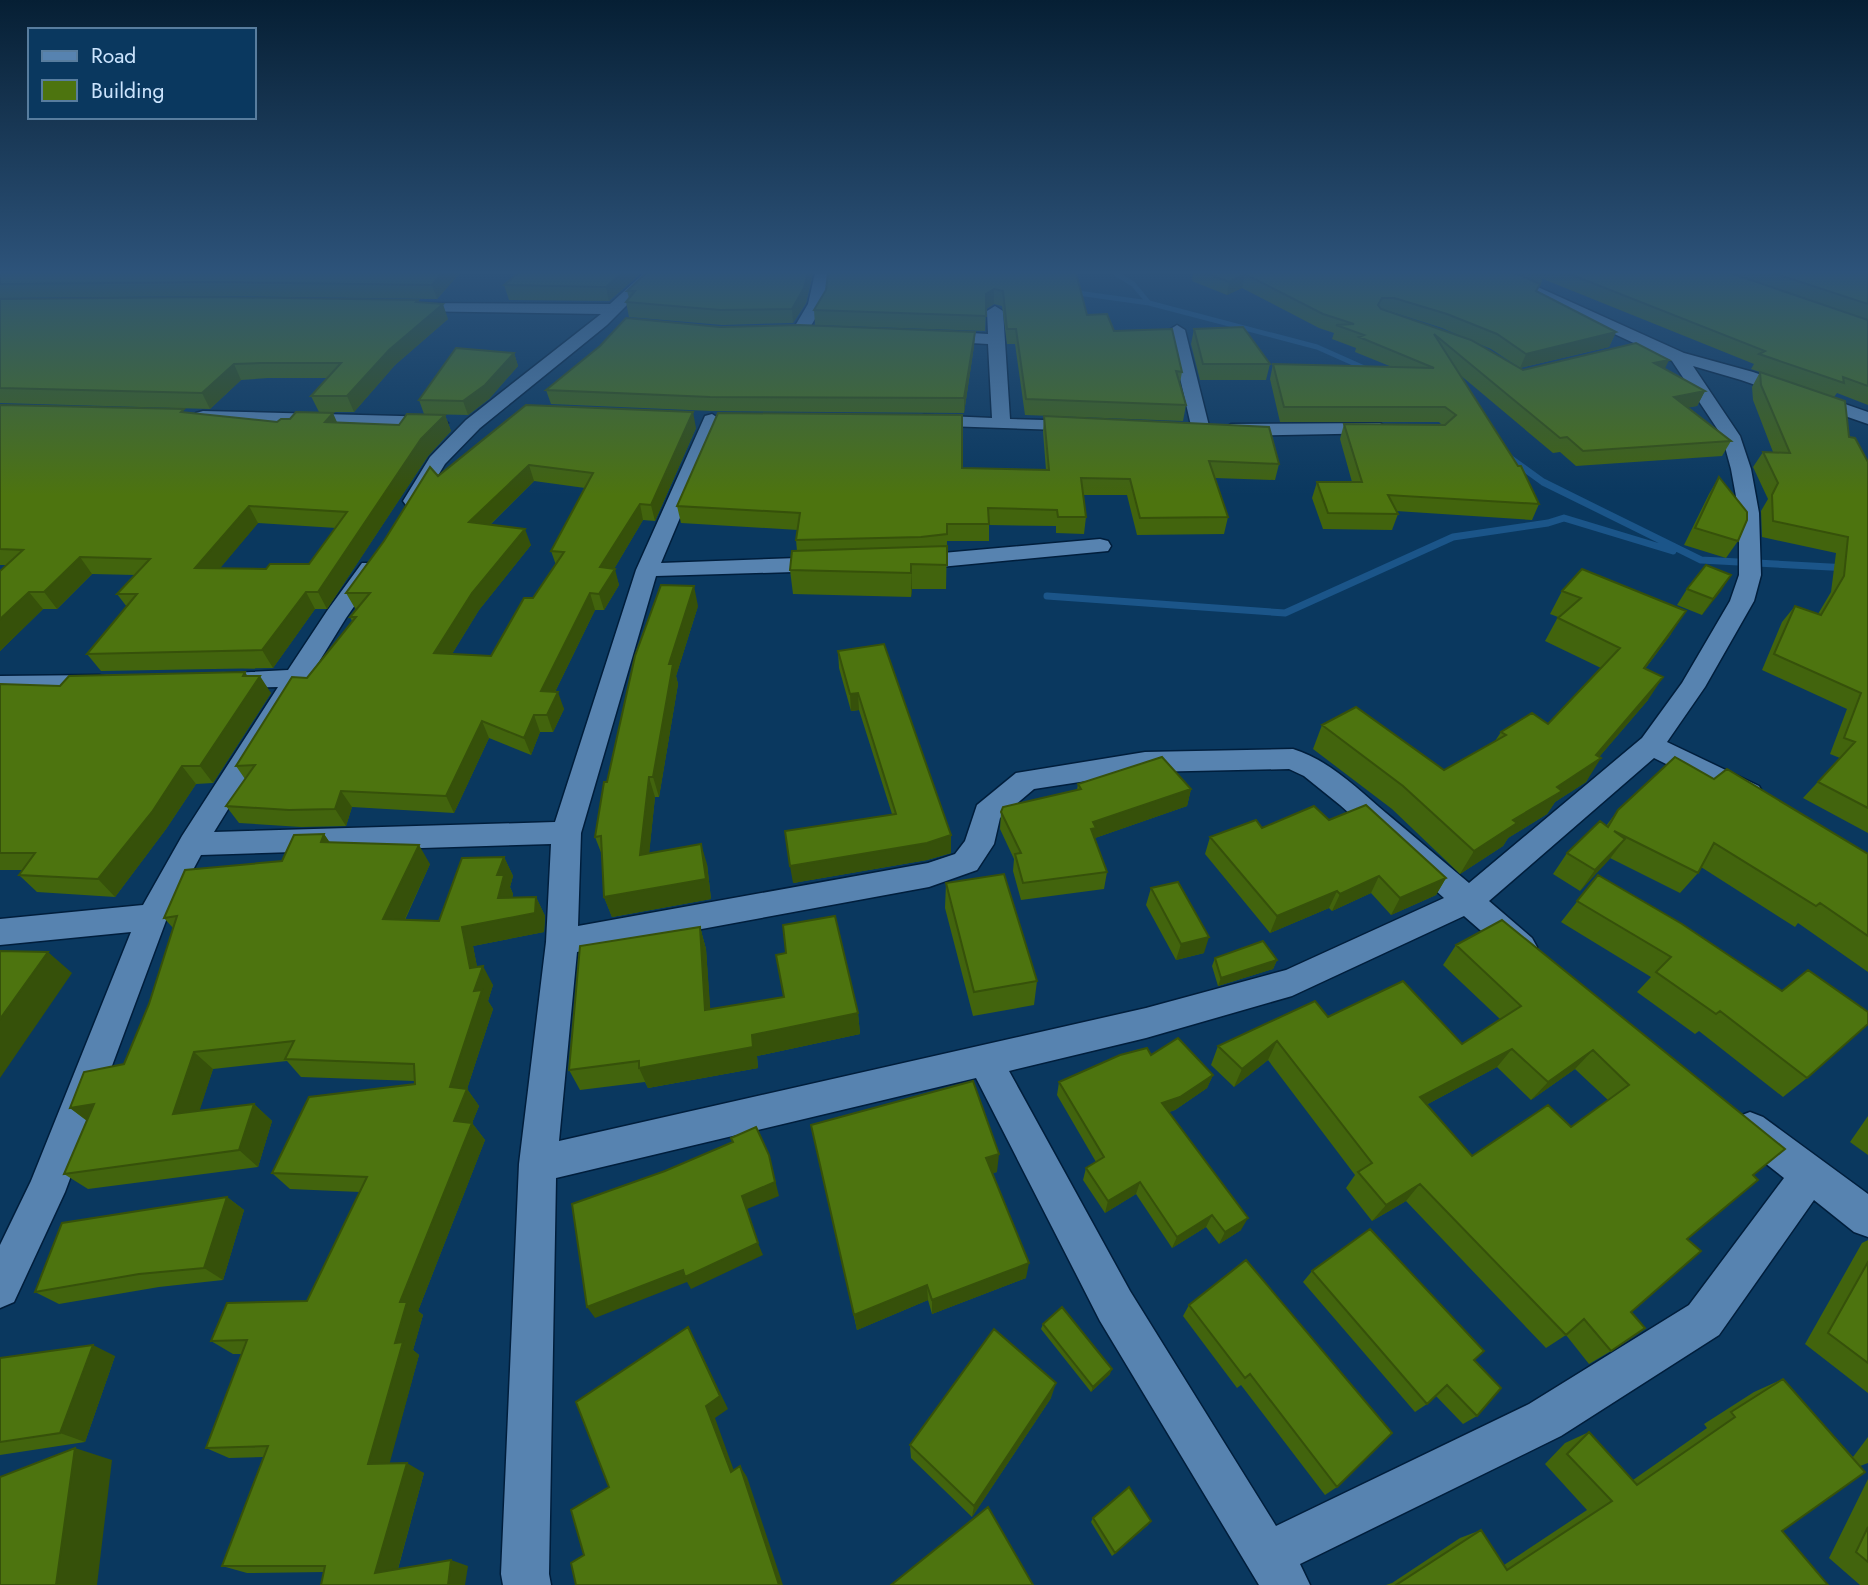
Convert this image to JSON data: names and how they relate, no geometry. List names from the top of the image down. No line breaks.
{"legend":["Road","Building"]}
